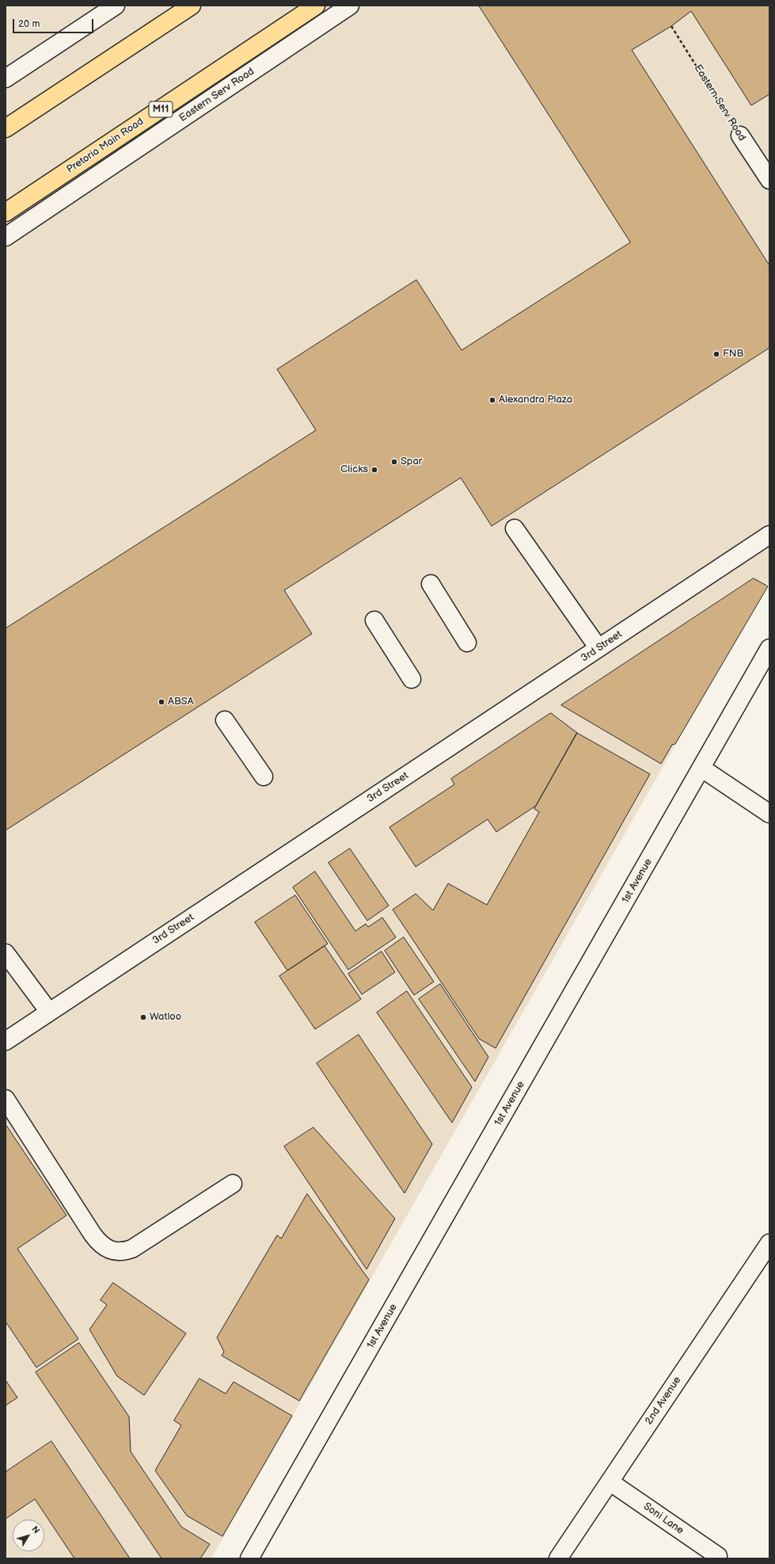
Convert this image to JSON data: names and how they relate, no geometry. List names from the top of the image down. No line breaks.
{"streets":{"main road":["M11","Pretoria Main Road"],"street":["Eastern Serv Road","3rd Street","1st Avenue","2nd Avenue","Soni Lane"]},"crossings":[["2nd Avenue","Soni Lane"]],"places":["FNB","Alexandra Plaza","Spar","Clicks","ABSA","Watloo"],"scale_bar":"20 m","north":"top right"}
